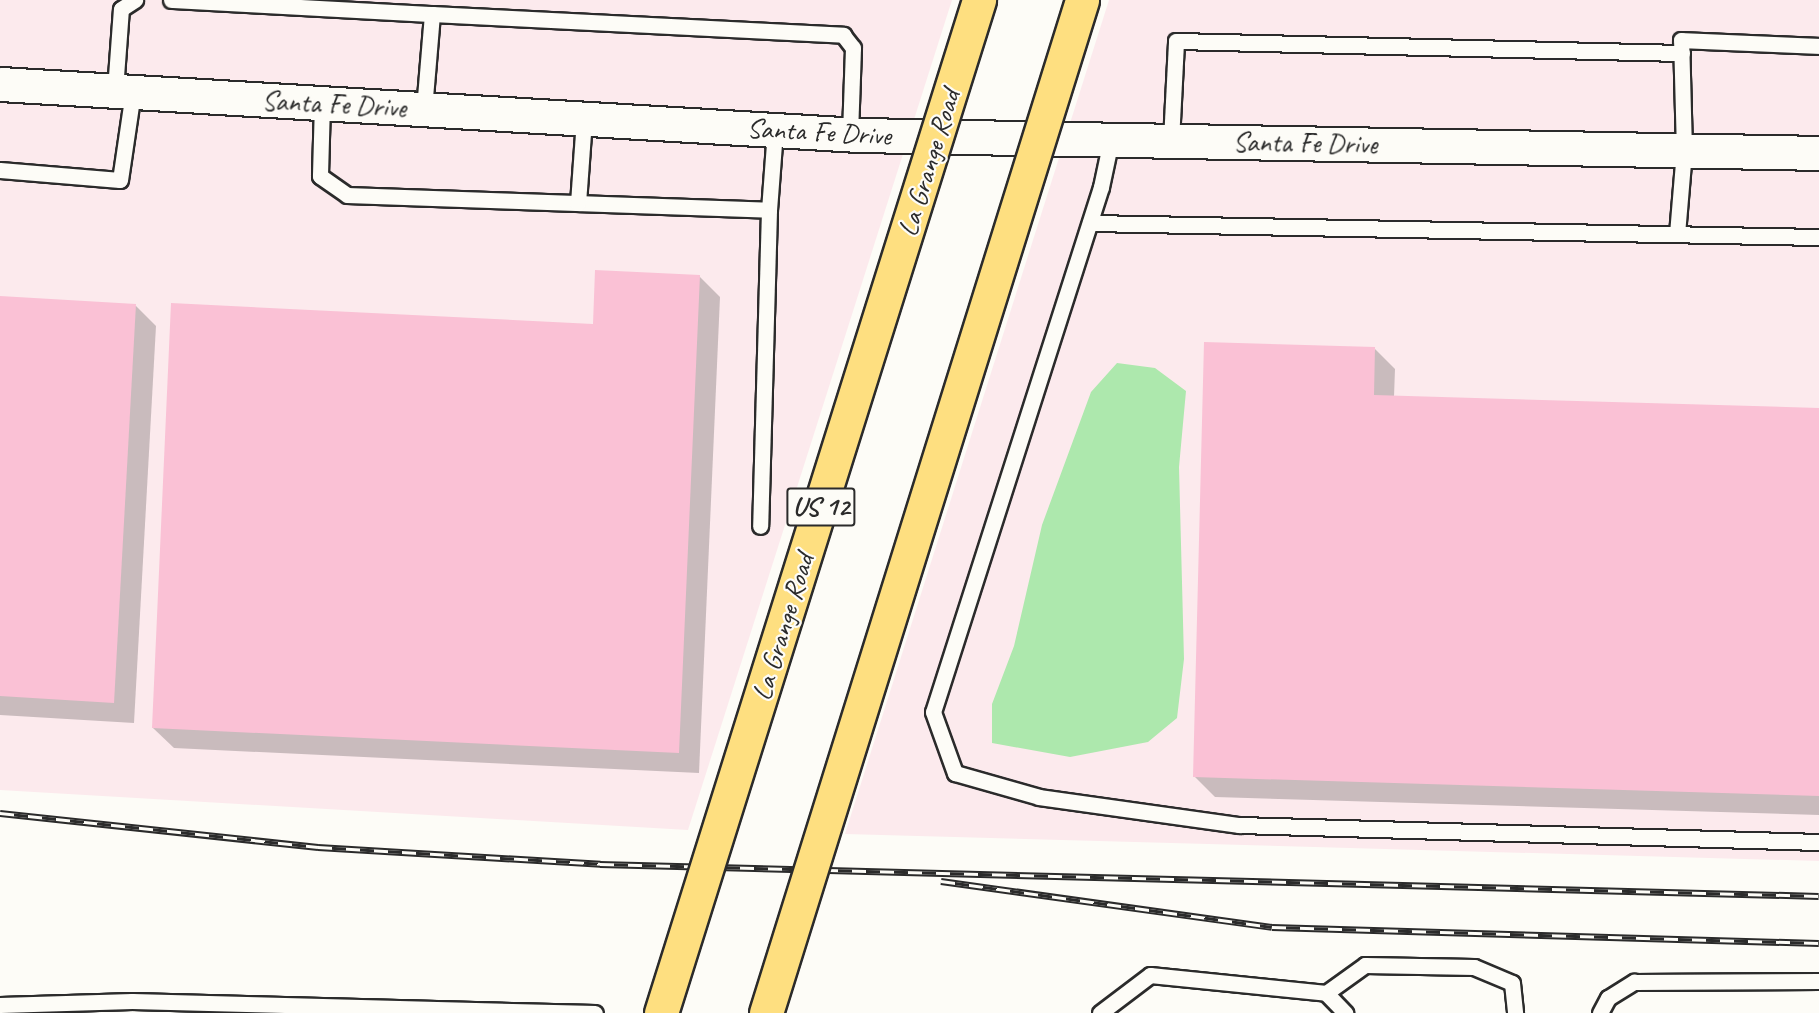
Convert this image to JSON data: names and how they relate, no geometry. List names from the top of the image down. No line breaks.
{"streets":{"highway":["La Grange Road","US 12"],"street":["Santa Fe Drive"]}}
